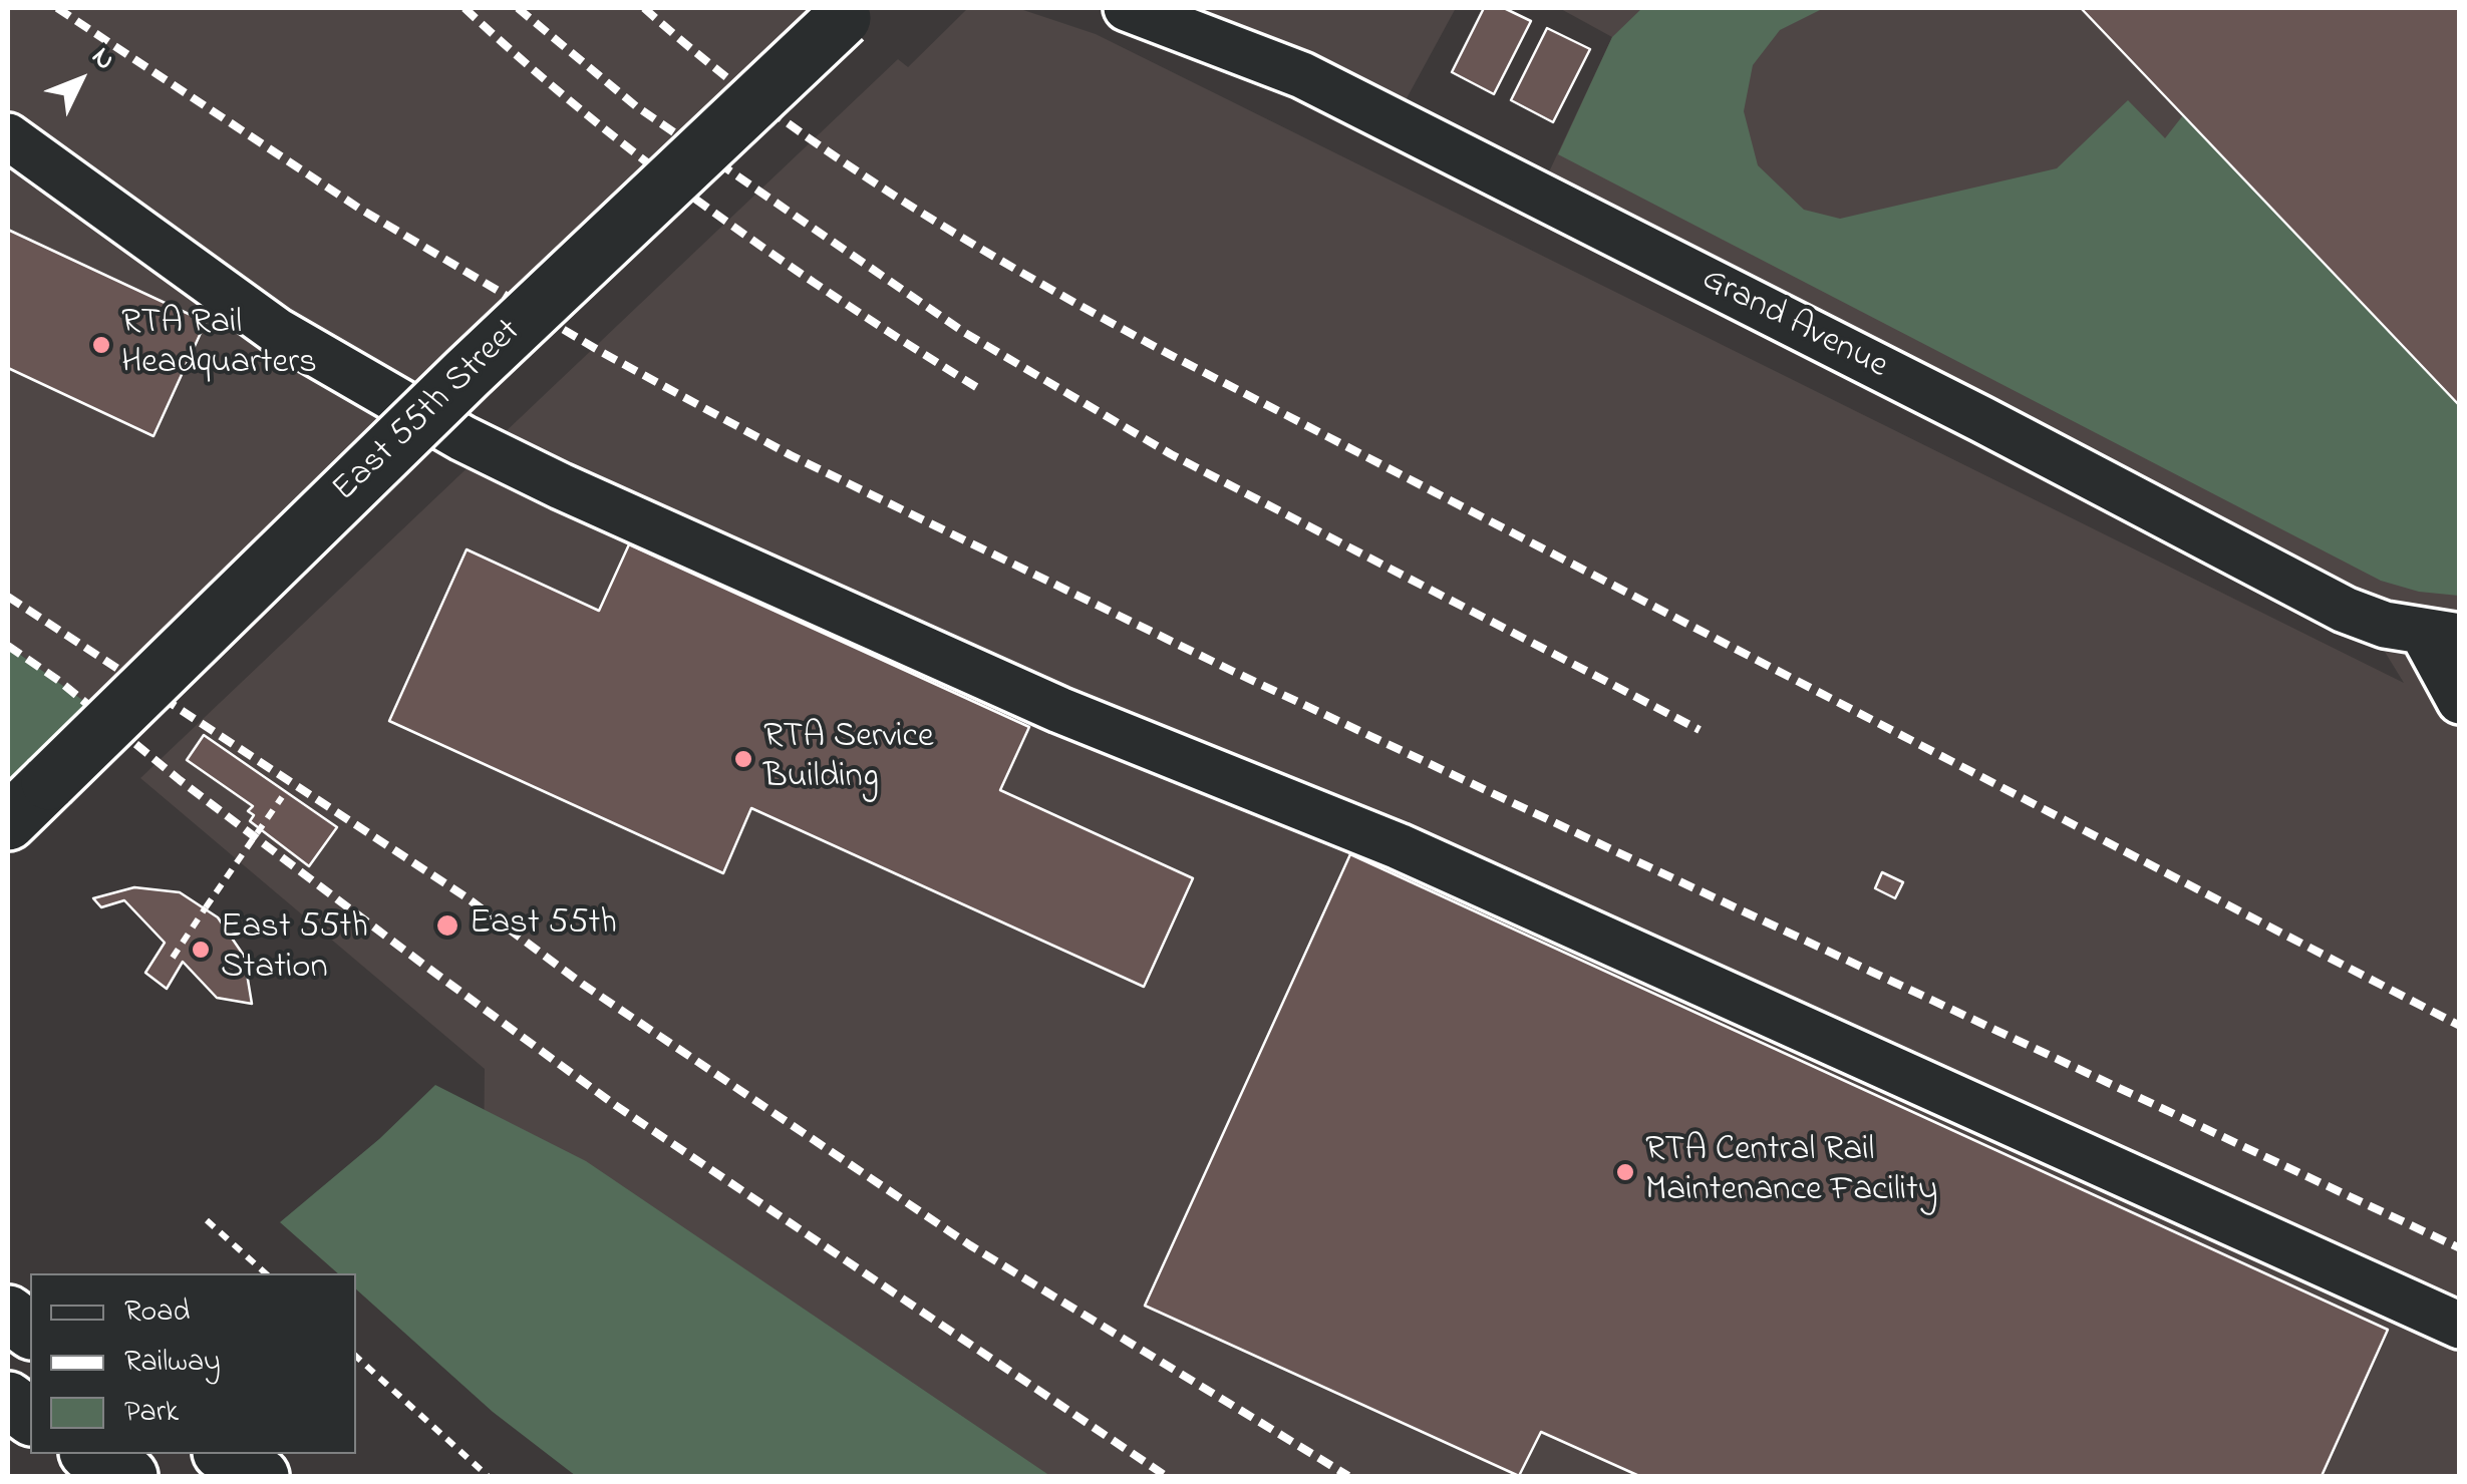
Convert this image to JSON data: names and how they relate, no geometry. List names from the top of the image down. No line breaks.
{"streets":{"main road":["East 55th Street"],"street":["Grand Avenue"]},"places":["RTA Rail Headquarters","RTA Service Building","East 55th","East 55th Station","RTA Central Rail Maintenance Facility"],"legend":["Road","Railway","Park"],"north":"top right"}
